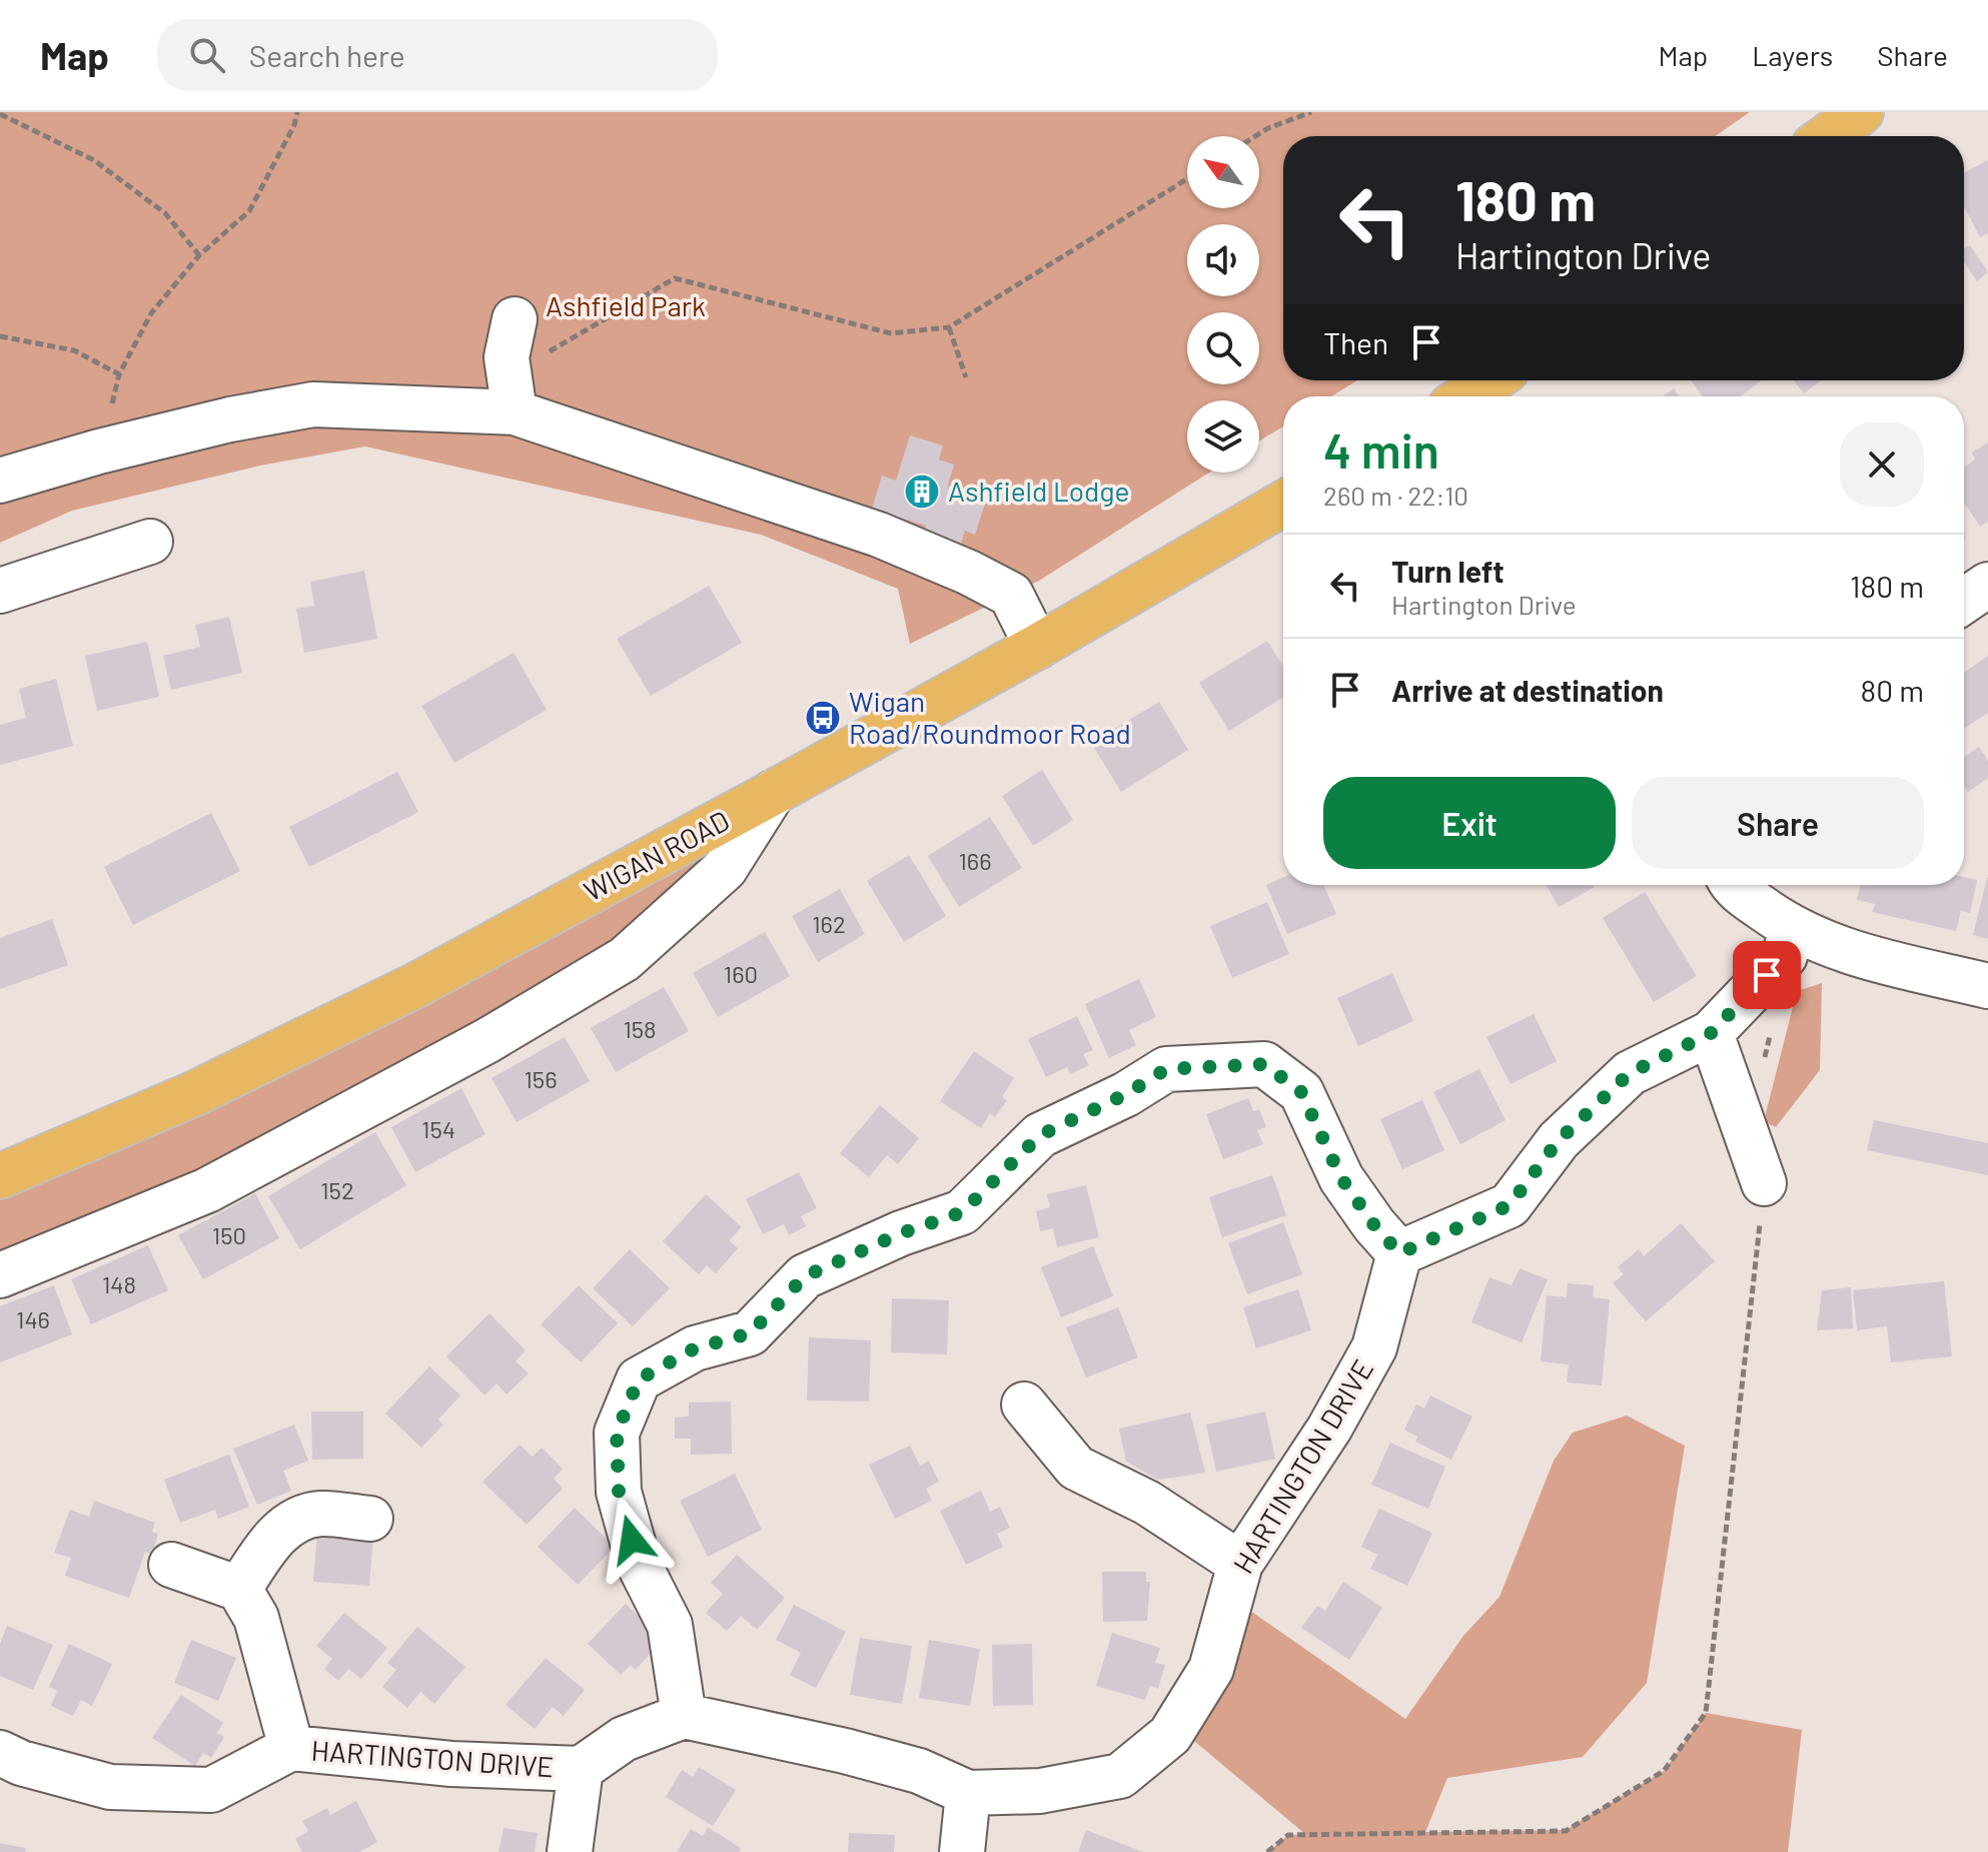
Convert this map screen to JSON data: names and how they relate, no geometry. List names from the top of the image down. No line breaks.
{"streets":{"highway":["WIGAN ROAD"],"street":["HARTINGTON DRIVE"]},"parks":["Ashfield Park"],"places":{"building":["Ashfield Lodge"],"bus stop":["Wigan Road/Roundmoor Road"]},"house_numbers":["166","162","160","158","156","154","152","150","148","146"],"north":"top left","page":{"header":"Map","search":"Search here","nav":["Map","Layers","Share"],"turn":["180 m","Hartington Drive"],"then":"Then","heading":["4 min","260 m · 22:10"],"list":[{"name":"Turn left","note":"Hartington Drive","value":"180 m"},{"name":"Arrive at destination","value":"80 m"}],"buttons":["Exit","Share"]}}
